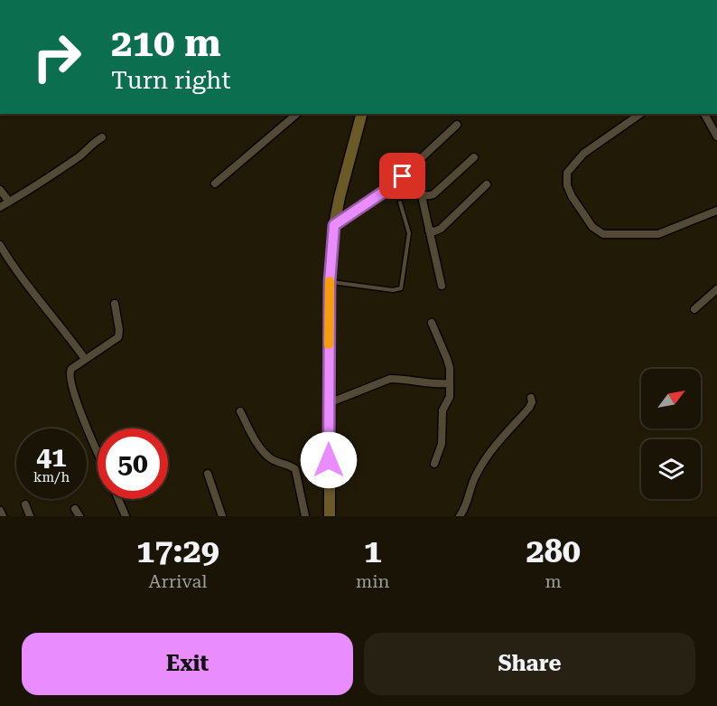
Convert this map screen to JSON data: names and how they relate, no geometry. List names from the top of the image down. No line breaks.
{"north":"top right","page":{"turn":["210 m","Turn right"],"speed":"41 km/h","limit":"50","eta":["17:29","Arrival","1","min","280","m"],"buttons":["Exit","Share"]}}
